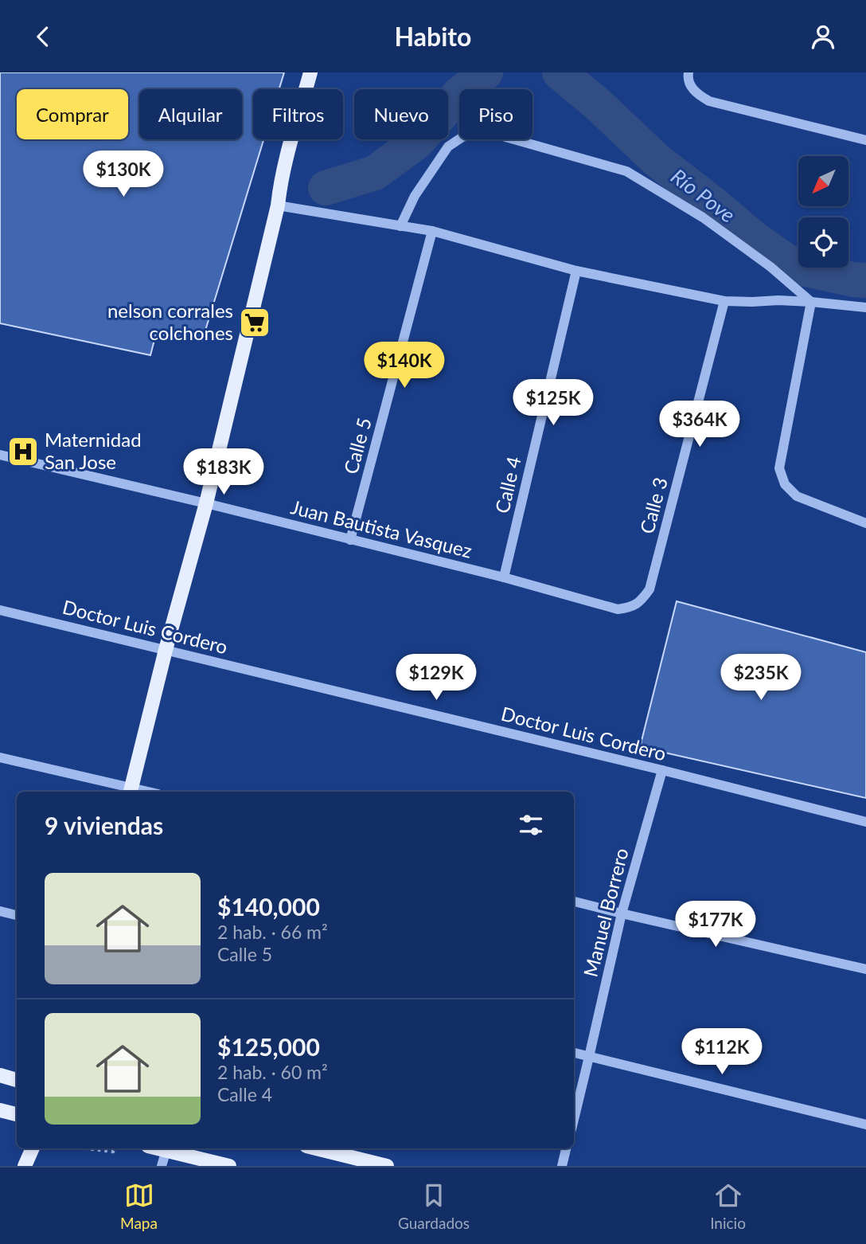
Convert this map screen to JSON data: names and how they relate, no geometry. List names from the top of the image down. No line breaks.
{"streets":{"street":["Calle 5","Calle 4","Calle 3","Juan Bautista Vasquez","Doctor Luis Cordero","Manuel Borrero"]},"crossings":[["Calle 5","Juan Bautista Vasquez"],["Calle 4","Juan Bautista Vasquez"],["Calle 3","Juan Bautista Vasquez"],["Doctor Luis Cordero","Manuel Borrero"]],"water":["Río Pove"],"places":{"supermarket":["nelson corrales colchones"],"hospital":["Maternidad San Jose"]},"north":"bottom left","page":{"header":"Habito","chip":["Comprar","Alquilar","Filtros","Nuevo","Piso"],"price":["$130K","$140K","$125K","$364K","$183K","$129K","$235K","$177K","$112K"],"heading":"9 viviendas","list":[{"name":"$140,000","note":"2 hab. · 66 m² · Calle 5"},{"name":"$125,000","note":"2 hab. · 60 m² · Calle 4"}],"tabs":["Mapa","Guardados","Inicio"]}}
